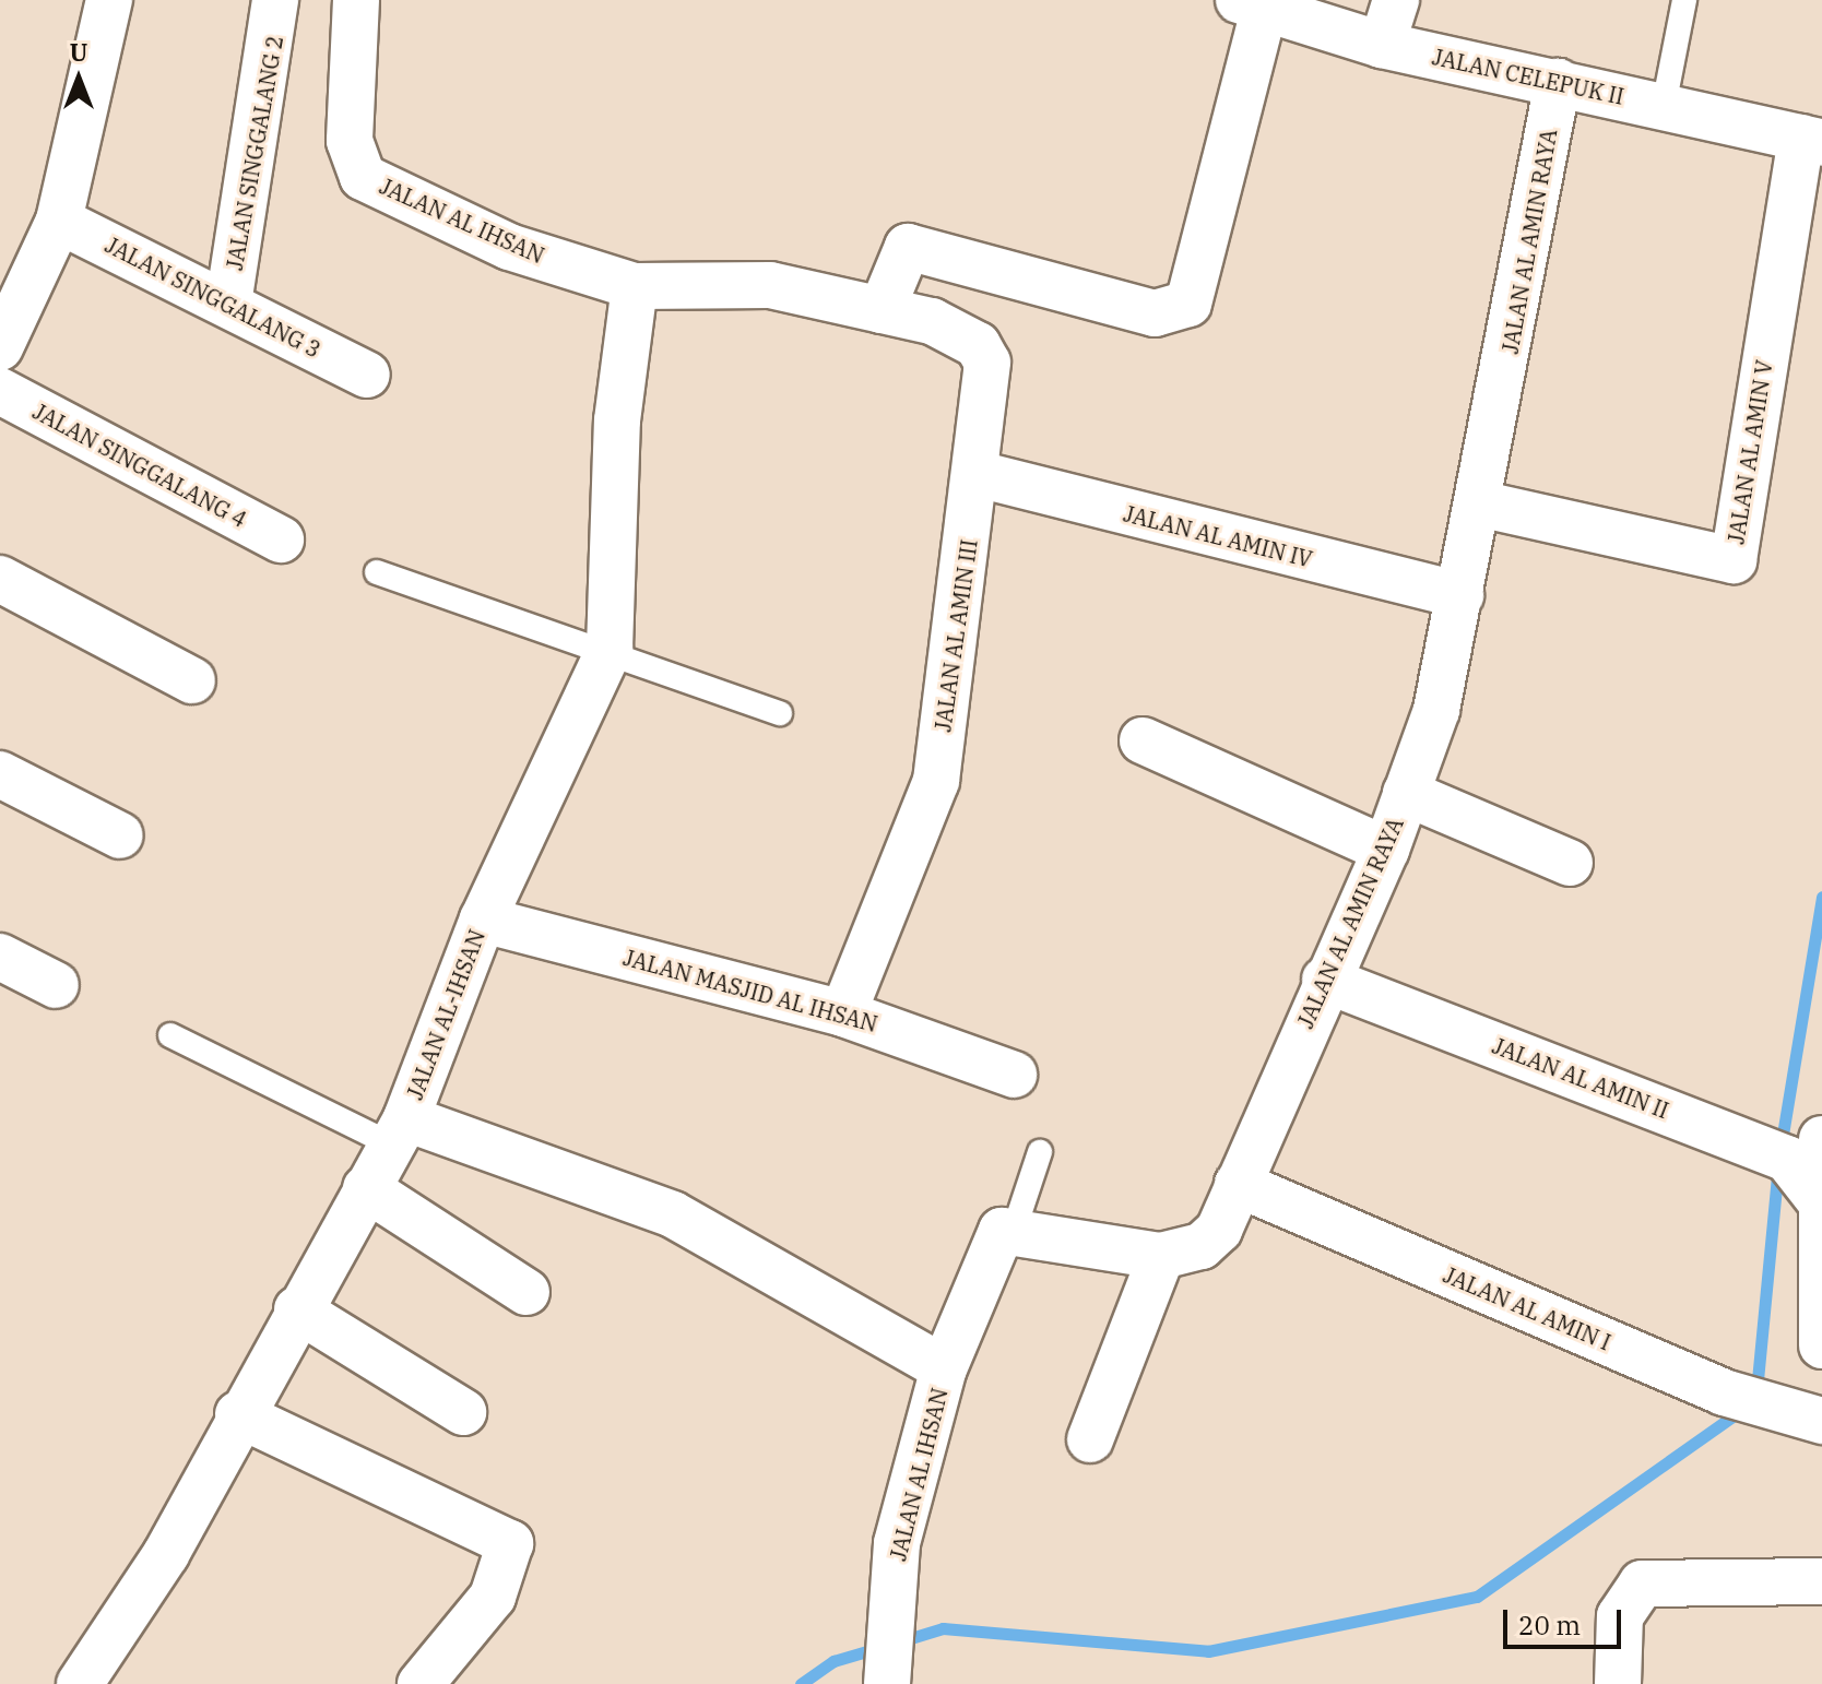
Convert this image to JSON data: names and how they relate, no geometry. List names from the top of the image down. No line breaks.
{"streets":{"street":["JALAN CELEPUK II","JALAN SINGGALANG 2","JALAN AL IHSAN","JALAN AL AMIN RAYA","JALAN SINGGALANG 3","JALAN AL AMIN V","JALAN SINGGALANG 4","JALAN AL AMIN IV","JALAN AL AMIN III","JALAN MASJID AL IHSAN","JALAN AL-IHSAN","JALAN AL AMIN II","JALAN AL AMIN I"]},"crossings":[["JALAN CELEPUK II","JALAN AL AMIN RAYA"],["JALAN CELEPUK II","JALAN AL AMIN V"],["JALAN SINGGALANG 2","JALAN SINGGALANG 3"],["JALAN AL IHSAN","JALAN AL AMIN III"],["JALAN AL IHSAN","JALAN AL-IHSAN"],["JALAN AL AMIN RAYA","JALAN AL AMIN V"],["JALAN AL AMIN RAYA","JALAN AL AMIN IV"],["JALAN AL AMIN RAYA","JALAN AL AMIN II"],["JALAN AL AMIN RAYA","JALAN AL AMIN I"],["JALAN AL AMIN IV","JALAN AL AMIN III"],["JALAN AL AMIN III","JALAN MASJID AL IHSAN"],["JALAN AL AMIN III","JALAN AL-IHSAN"],["JALAN MASJID AL IHSAN","JALAN AL-IHSAN"]],"scale_bar":"20 m","north":"top"}
